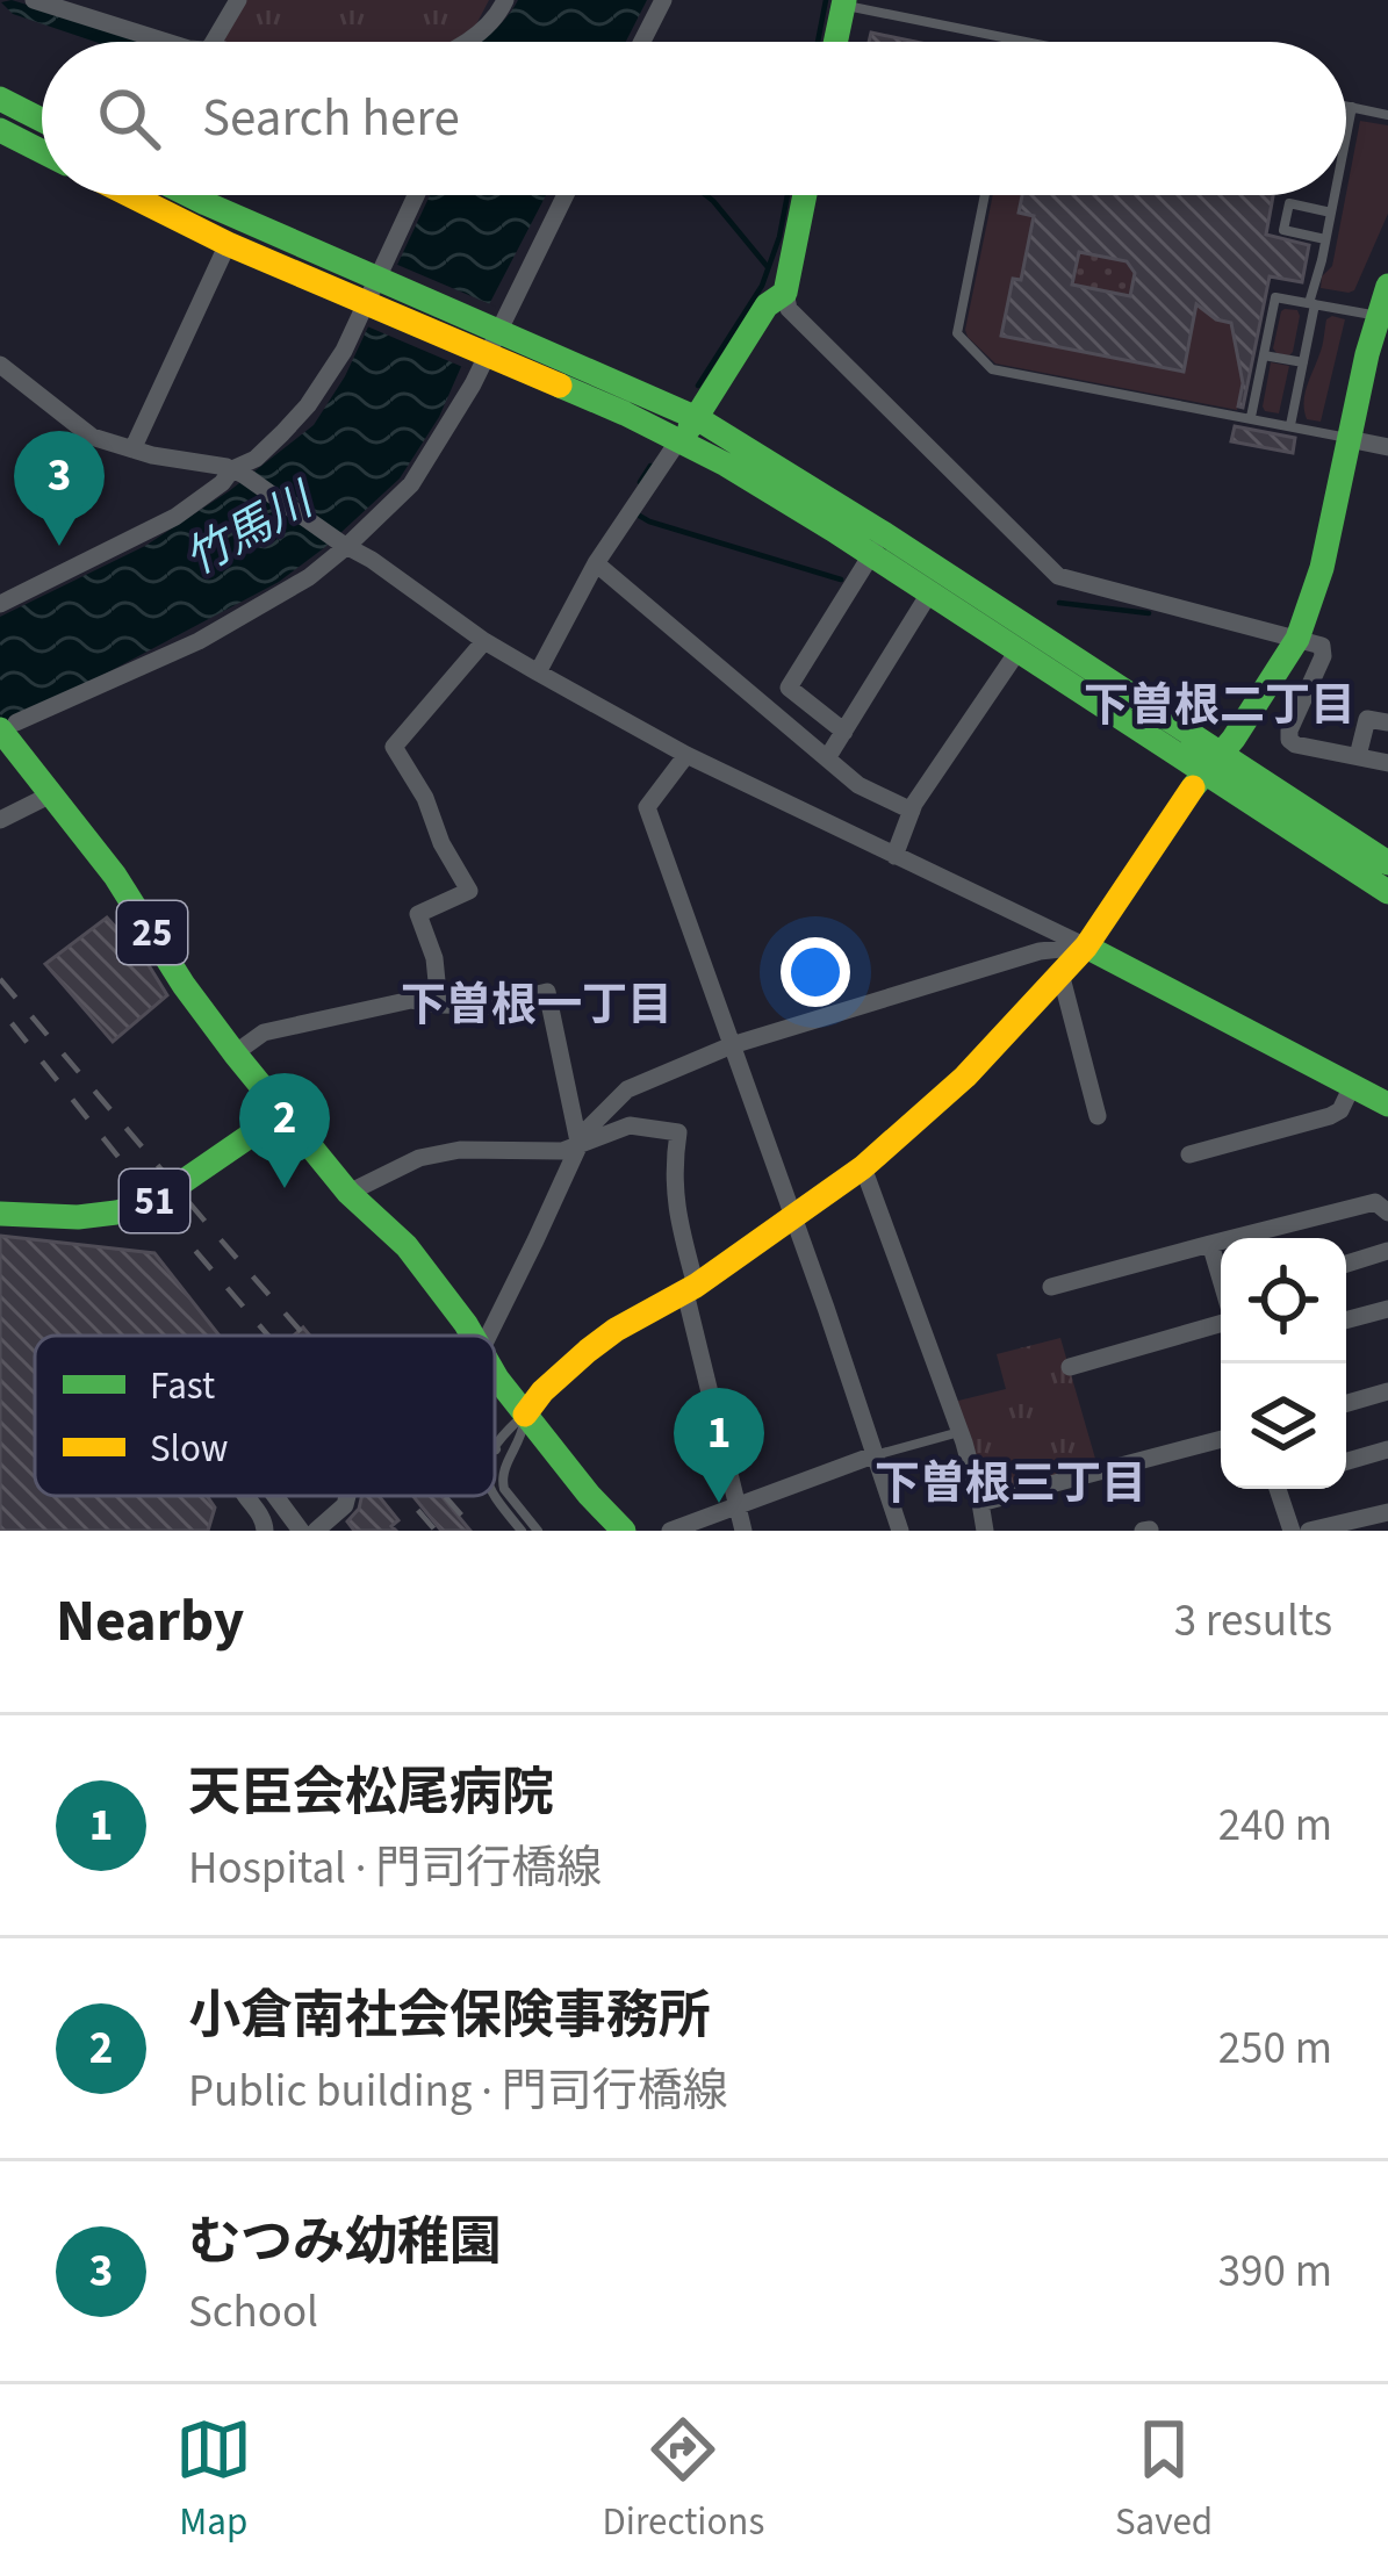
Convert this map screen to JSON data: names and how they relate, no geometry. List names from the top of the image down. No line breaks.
{"streets":{"street":["25","51"]},"crossings":[["25","51"]],"districts":["下曽根二丁目","下曽根一丁目","下曽根三丁目"],"water":["竹馬川"],"legend":["Fast","Slow"],"page":{"search":"Search here","pins":["3","2","1"],"heading":["Nearby","3 results"],"list":[{"mark":"1","name":"天臣会松尾病院","note":"Hospital · 門司行橋線","value":"240 m"},{"mark":"2","name":"小倉南社会保険事務所","note":"Public building · 門司行橋線","value":"250 m"},{"mark":"3","name":"むつみ幼稚園","note":"School","value":"390 m"}],"nav":["Map","Directions","Saved"]}}
